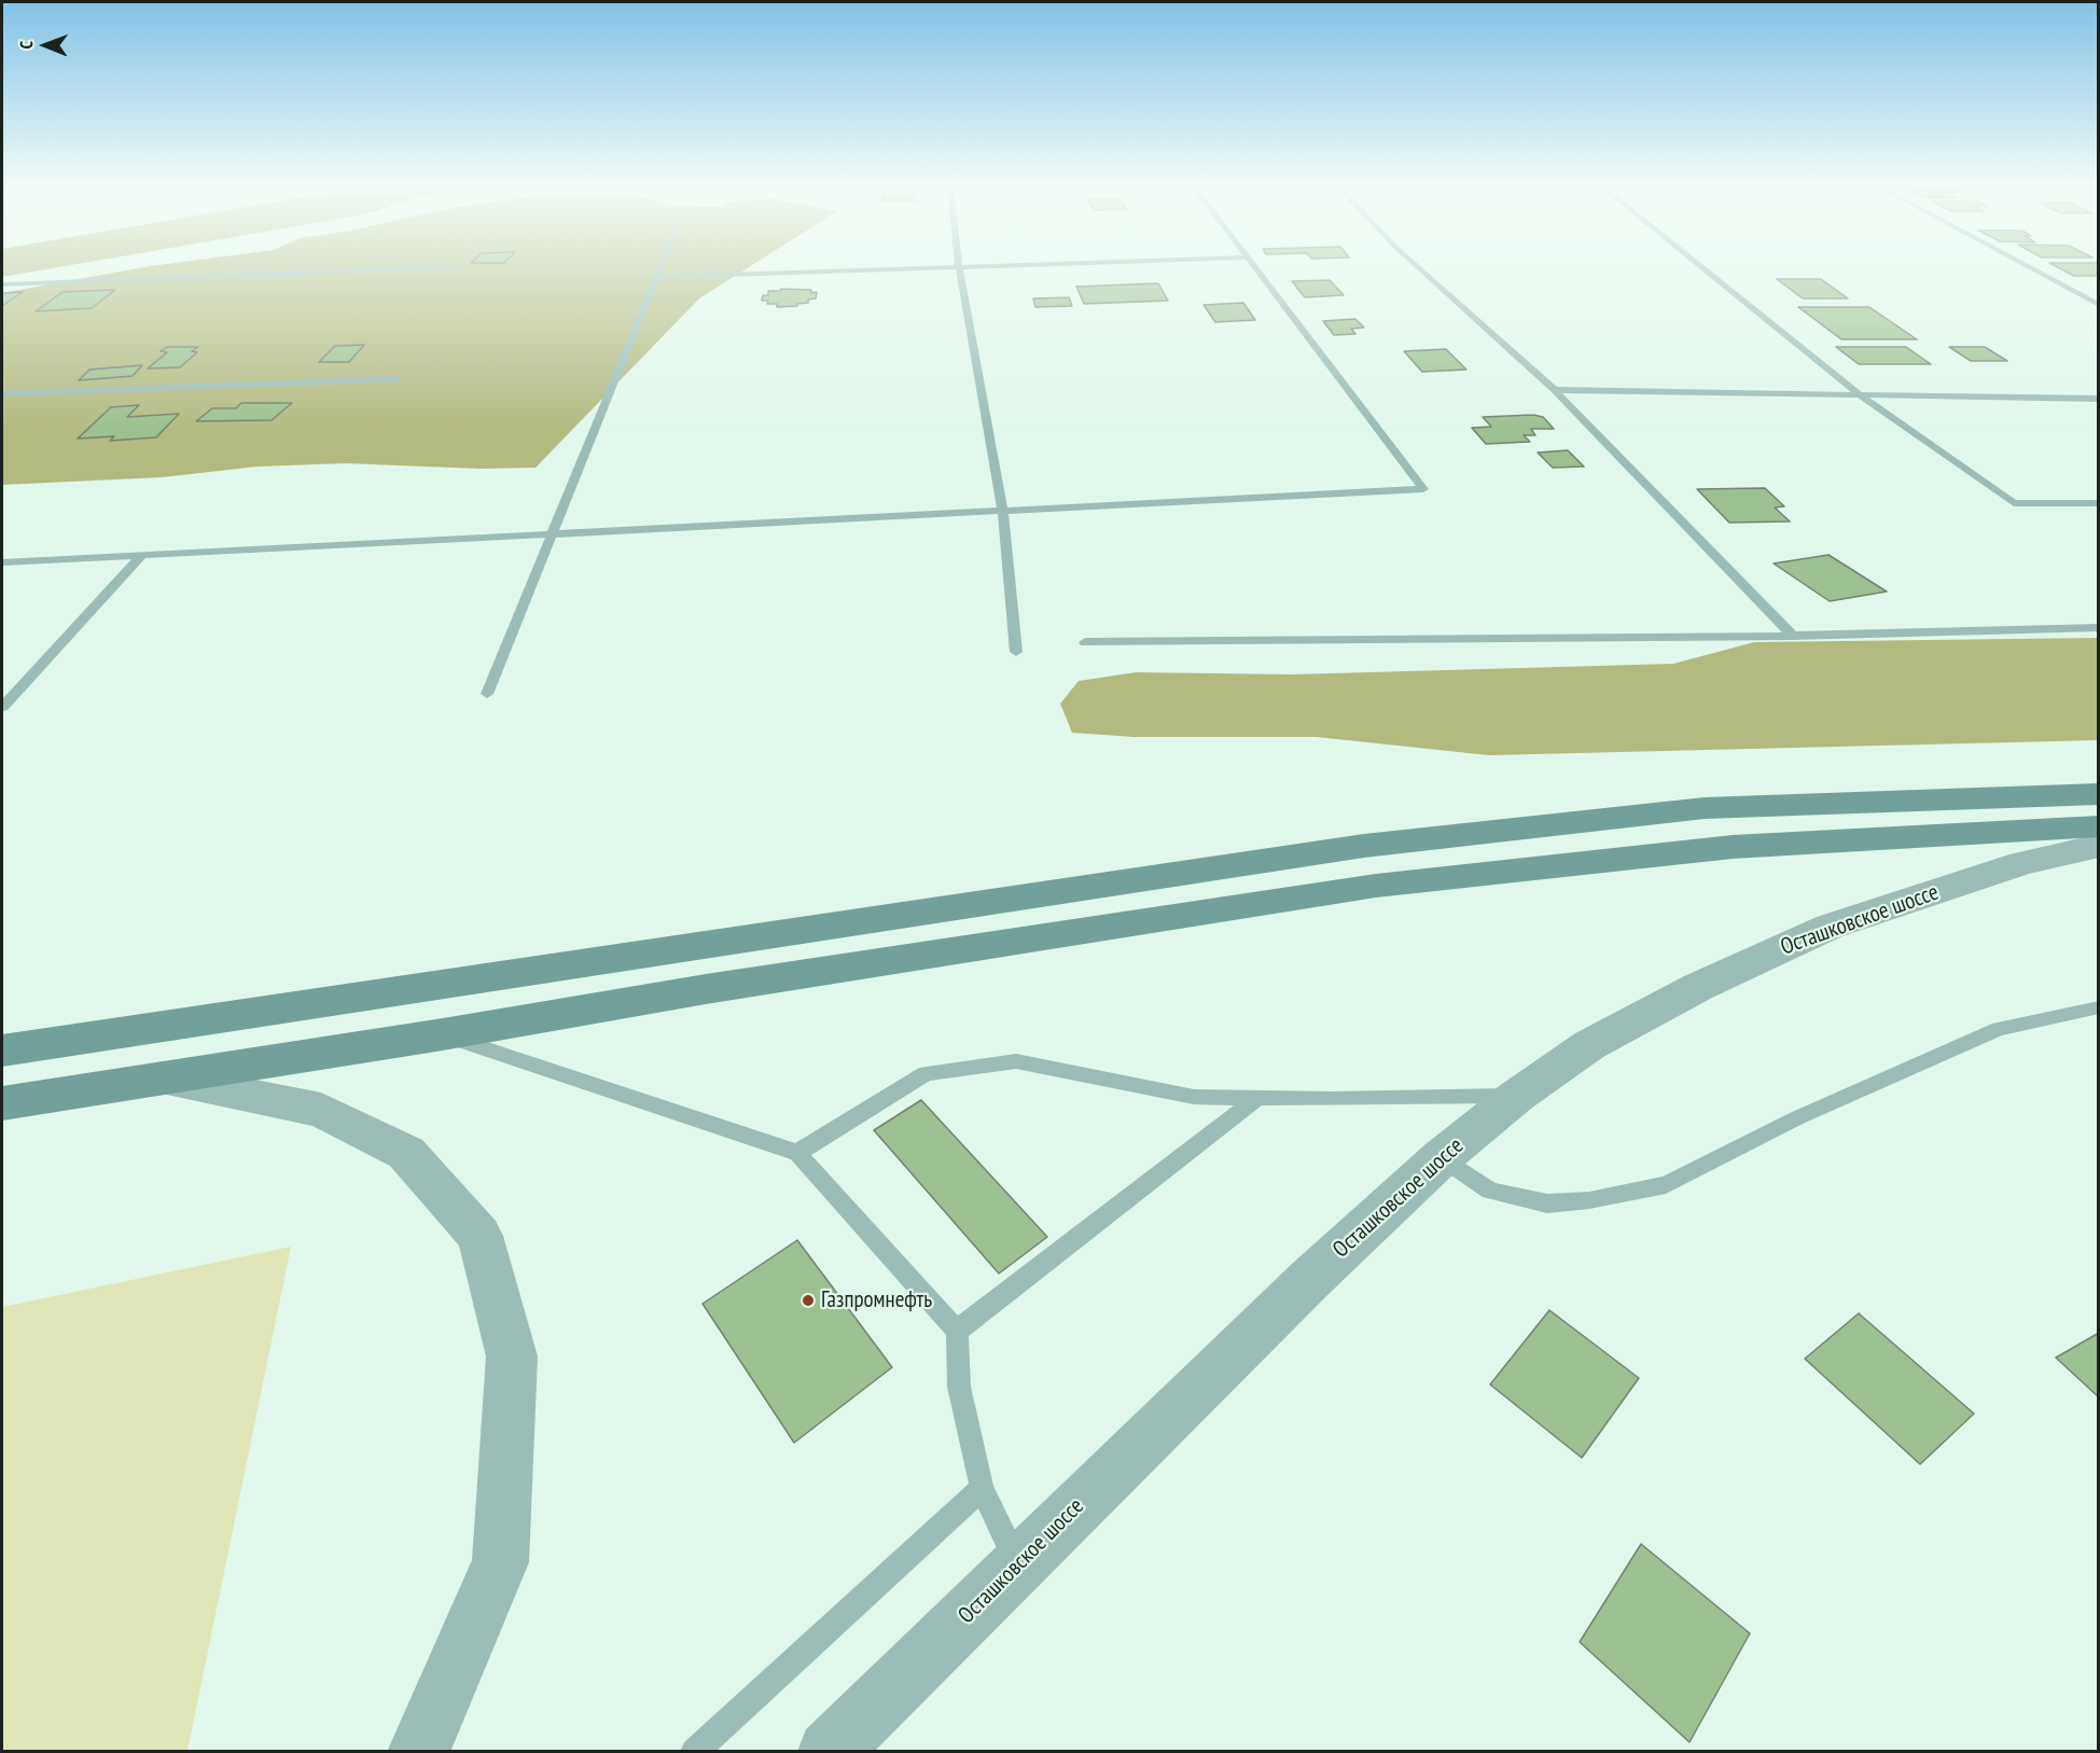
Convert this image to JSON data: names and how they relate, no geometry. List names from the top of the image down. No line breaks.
{"streets":{"street":["Осташковское шоссе"]},"places":["Газпромнефть"],"north":"left"}
